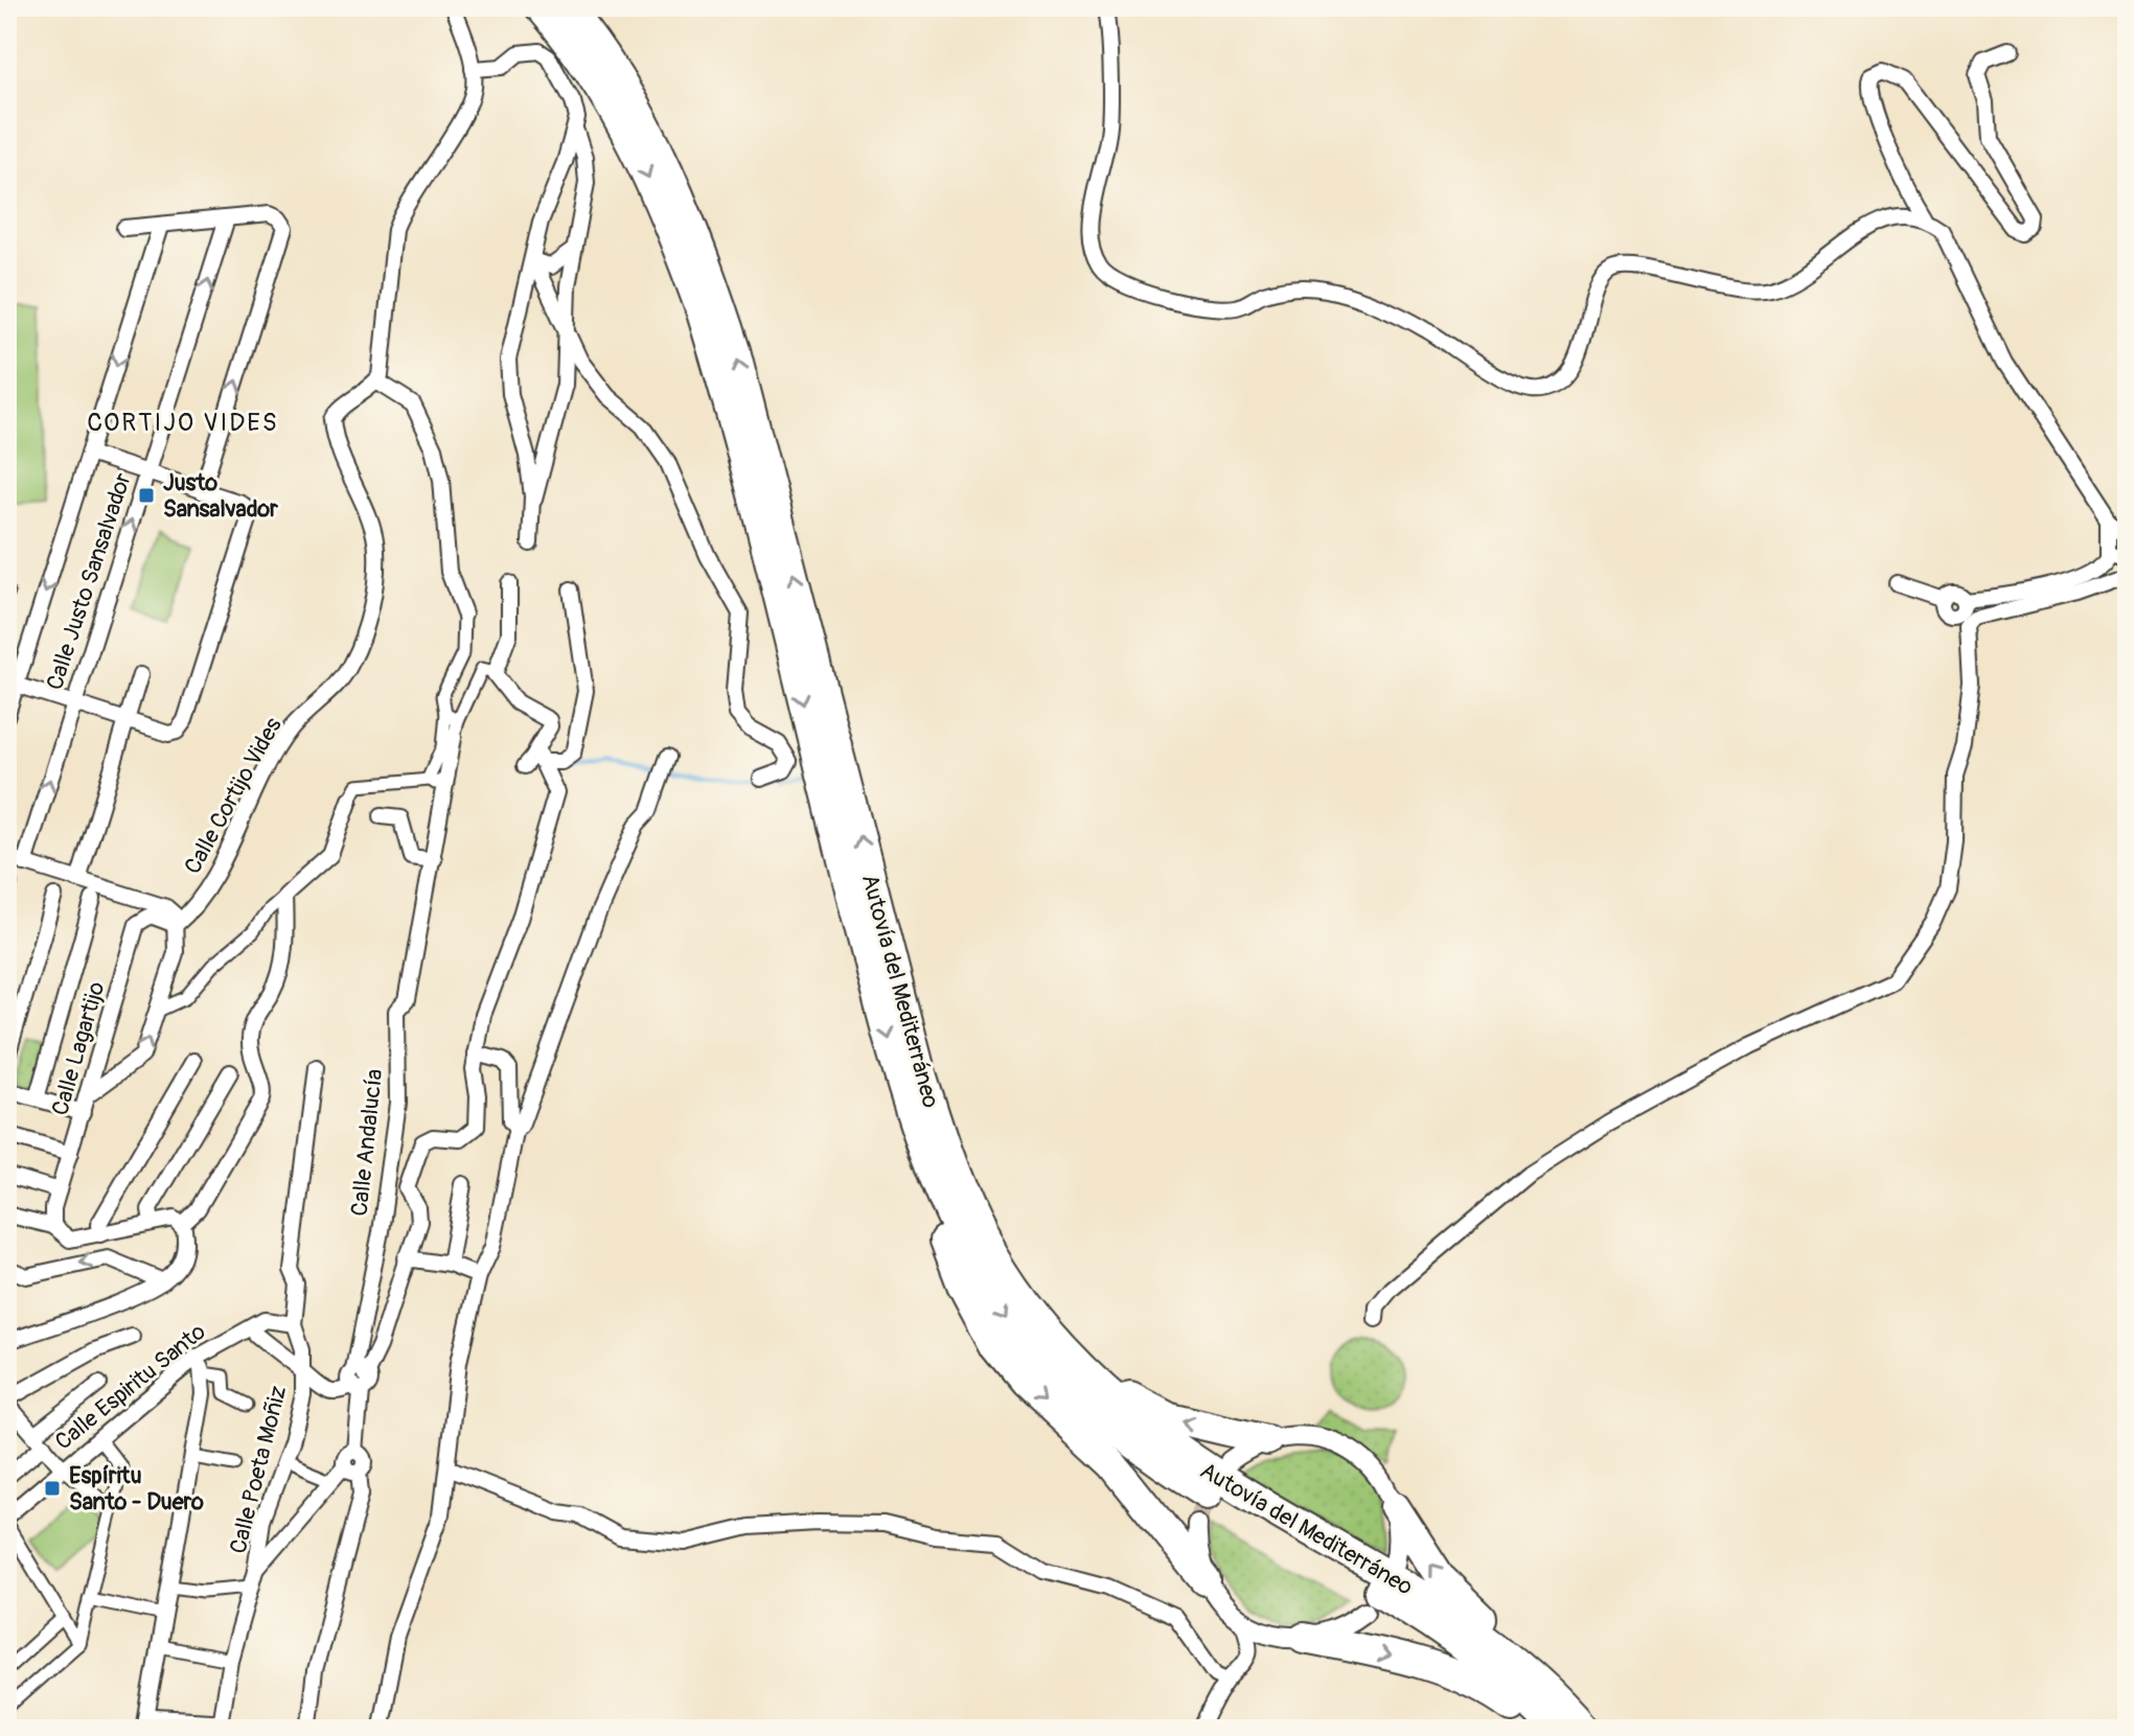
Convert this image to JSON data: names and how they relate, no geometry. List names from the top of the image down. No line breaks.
{"streets":{"highway":["Autovía del Mediterráneo"],"street":["Calle Justo Sansalvador","Calle Cortijo Vides","Calle Lagartijo","Calle Andalucía","Calle Espiritu Santo","Calle Poeta Moñiz"]},"crossings":[["Calle Cortijo Vides","Calle Lagartijo"],["Calle Espiritu Santo","Calle Poeta Moñiz"]],"districts":["CORTIJO VIDES"],"places":{"transit":["Justo Sansalvador","Espíritu Santo - Duero"]}}
